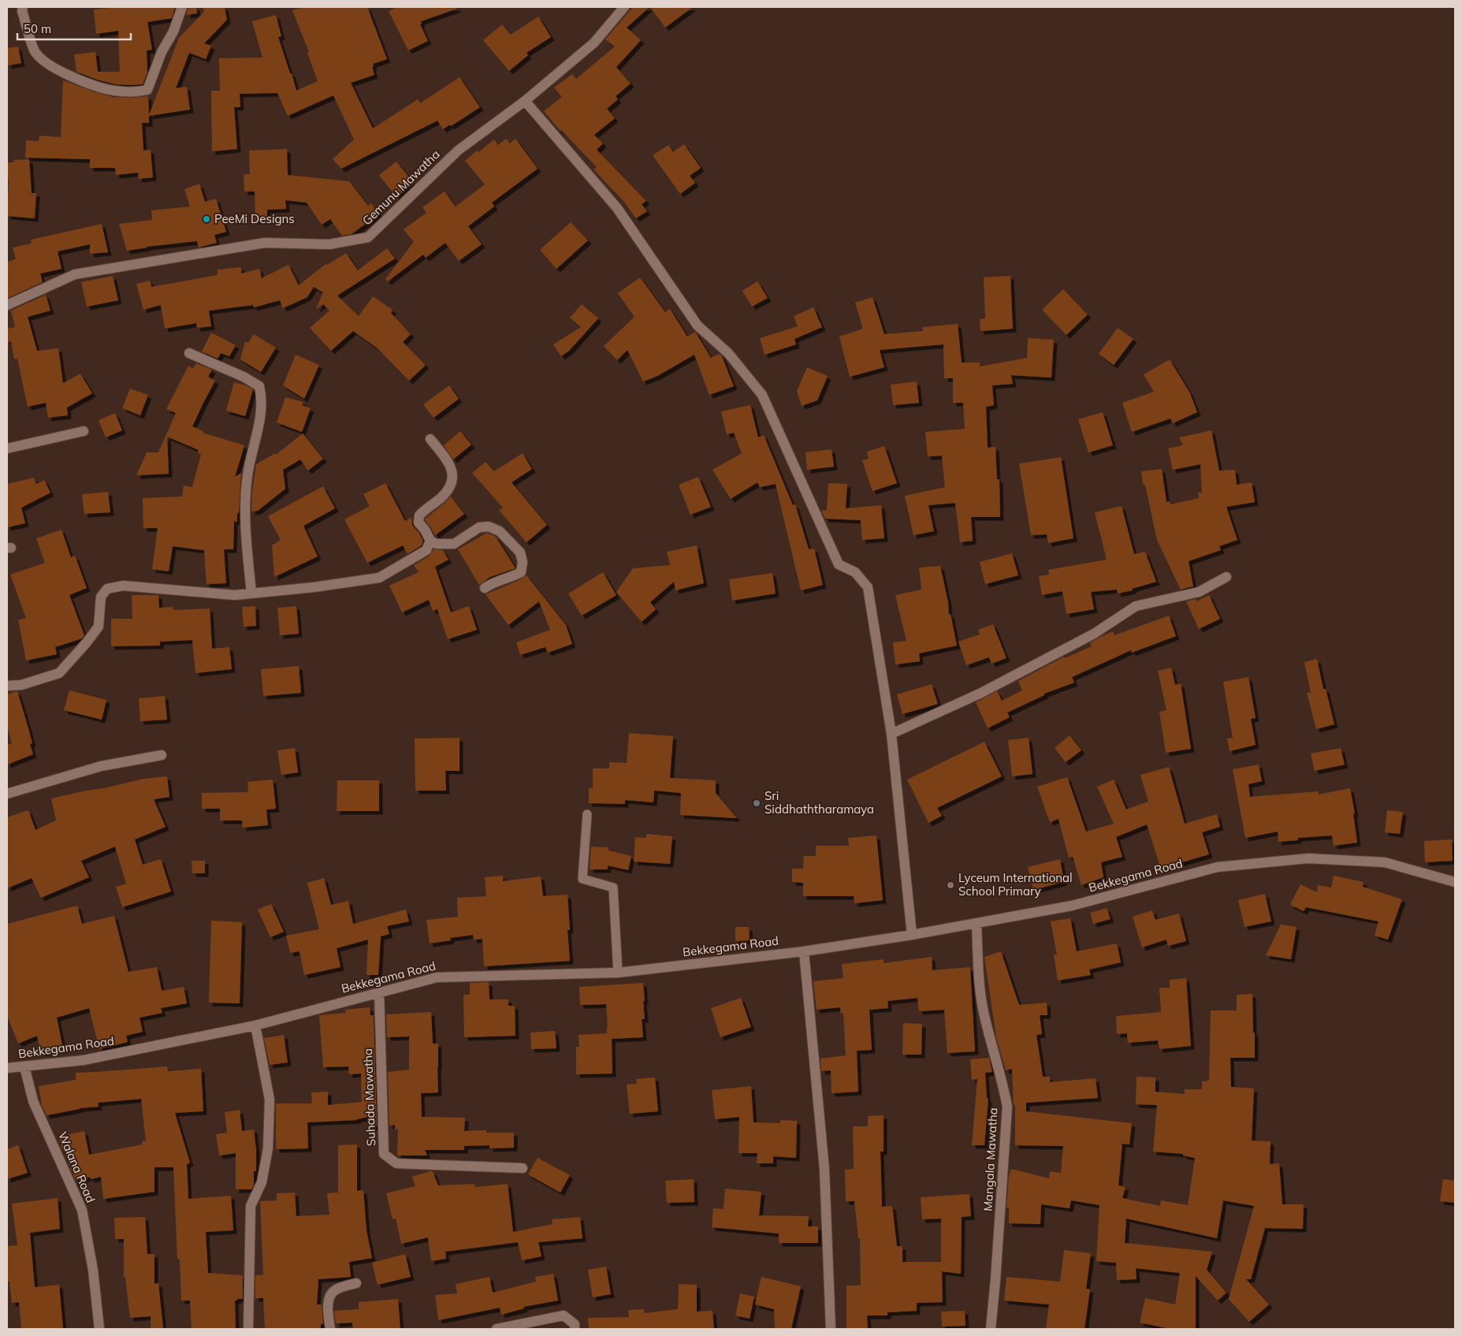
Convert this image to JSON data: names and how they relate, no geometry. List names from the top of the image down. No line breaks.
{"streets":{"street":["Gemunu Mawatha","Bekkegama Road","Suhada Mawatha","Mangala Mawatha","Walana Road"]},"crossings":[["Bekkegama Road","Suhada Mawatha"],["Bekkegama Road","Mangala Mawatha"],["Bekkegama Road","Walana Road"]],"places":["PeeMi Designs","Sri Siddhaththaramaya","Lyceum International School Primary"],"scale_bar":"50 m"}
